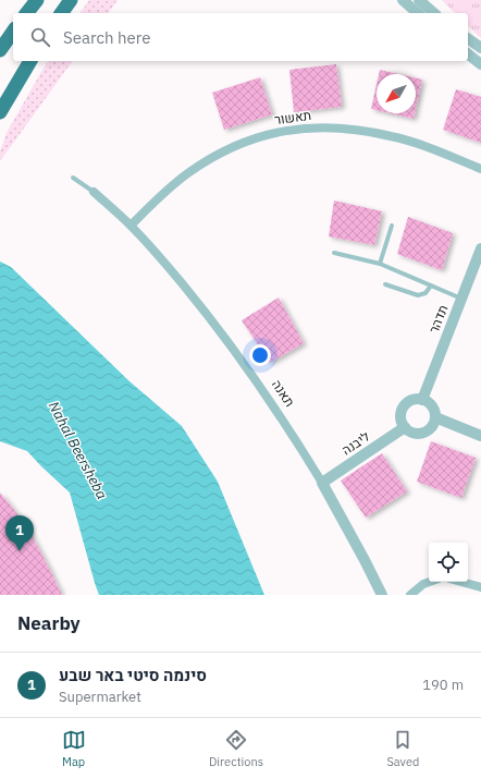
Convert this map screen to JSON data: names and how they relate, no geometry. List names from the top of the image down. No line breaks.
{"streets":{"street":["תאשור","תדהר","תאנה","ליבנה"]},"crossings":[["תאשור","תאנה"],["תדהר","ליבנה"],["תאנה","ליבנה"]],"water":["Nahal Beersheba"],"north":"bottom left","page":{"search":"Search here","pins":"1","heading":"Nearby","list":[{"mark":"1","name":"סינמה סיטי באר שבע","note":"Supermarket","value":"190 m"}],"nav":["Map","Directions","Saved"]}}
